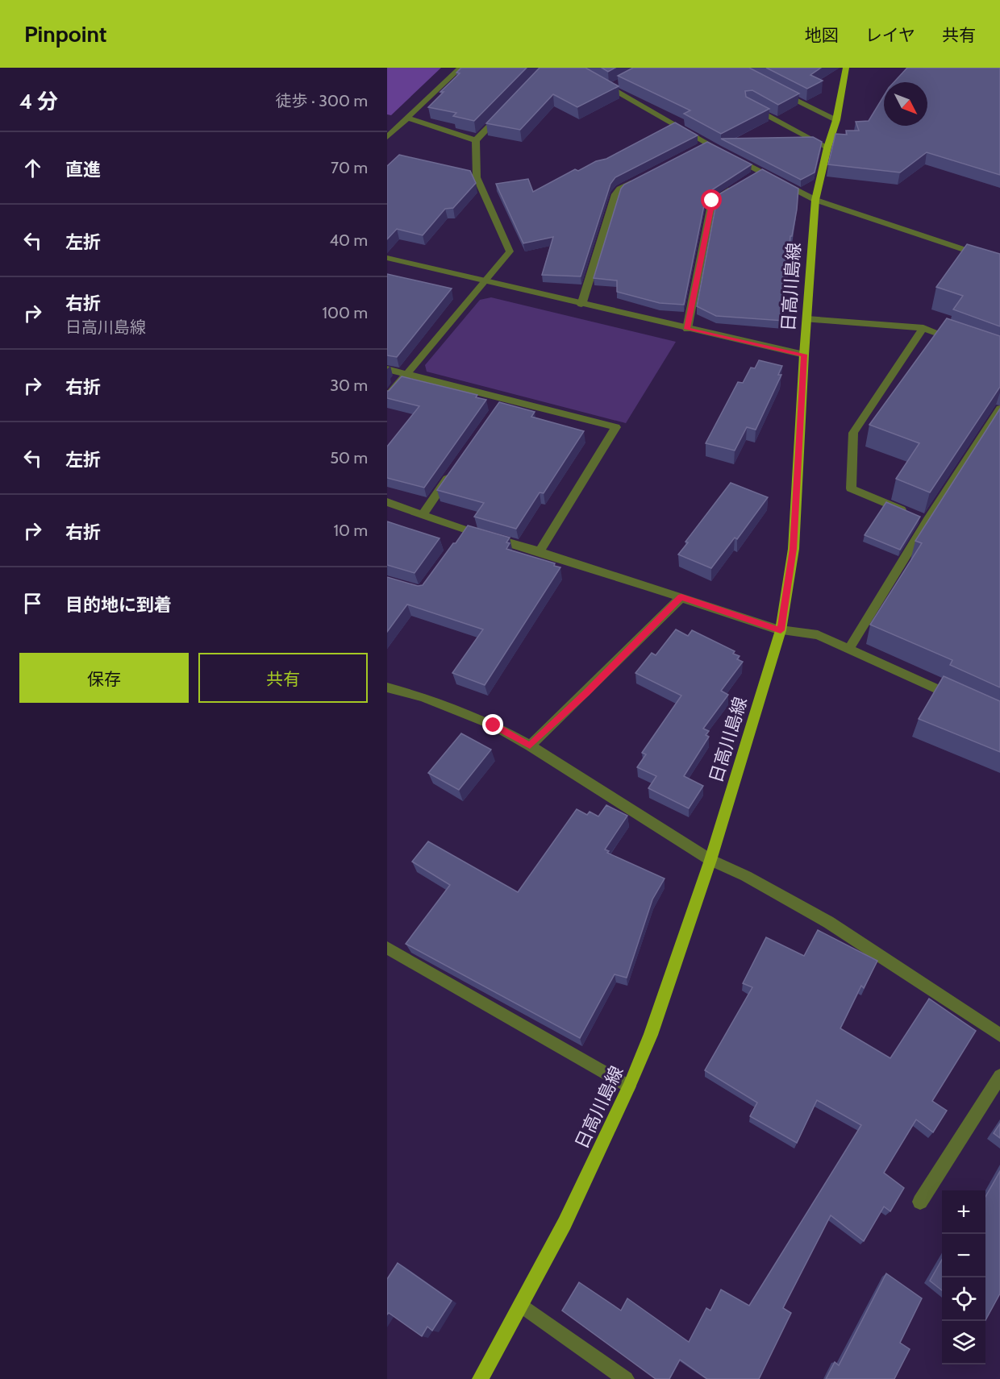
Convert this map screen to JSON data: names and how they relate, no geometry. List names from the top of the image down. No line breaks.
{"streets":{"main road":["日高川島線"]},"north":"bottom right","page":{"header":"Pinpoint","nav":["地図","レイヤ","共有"],"heading":["4 分","徒歩 · 300 m"],"list":[["直進","70 m"],["左折","40 m"],["右折","日高川島線","100 m"],["右折","30 m"],["左折","50 m"],["右折","10 m"],"目的地に到着"],"buttons":["保存","共有"],"map_buttons":["+","−"]}}
